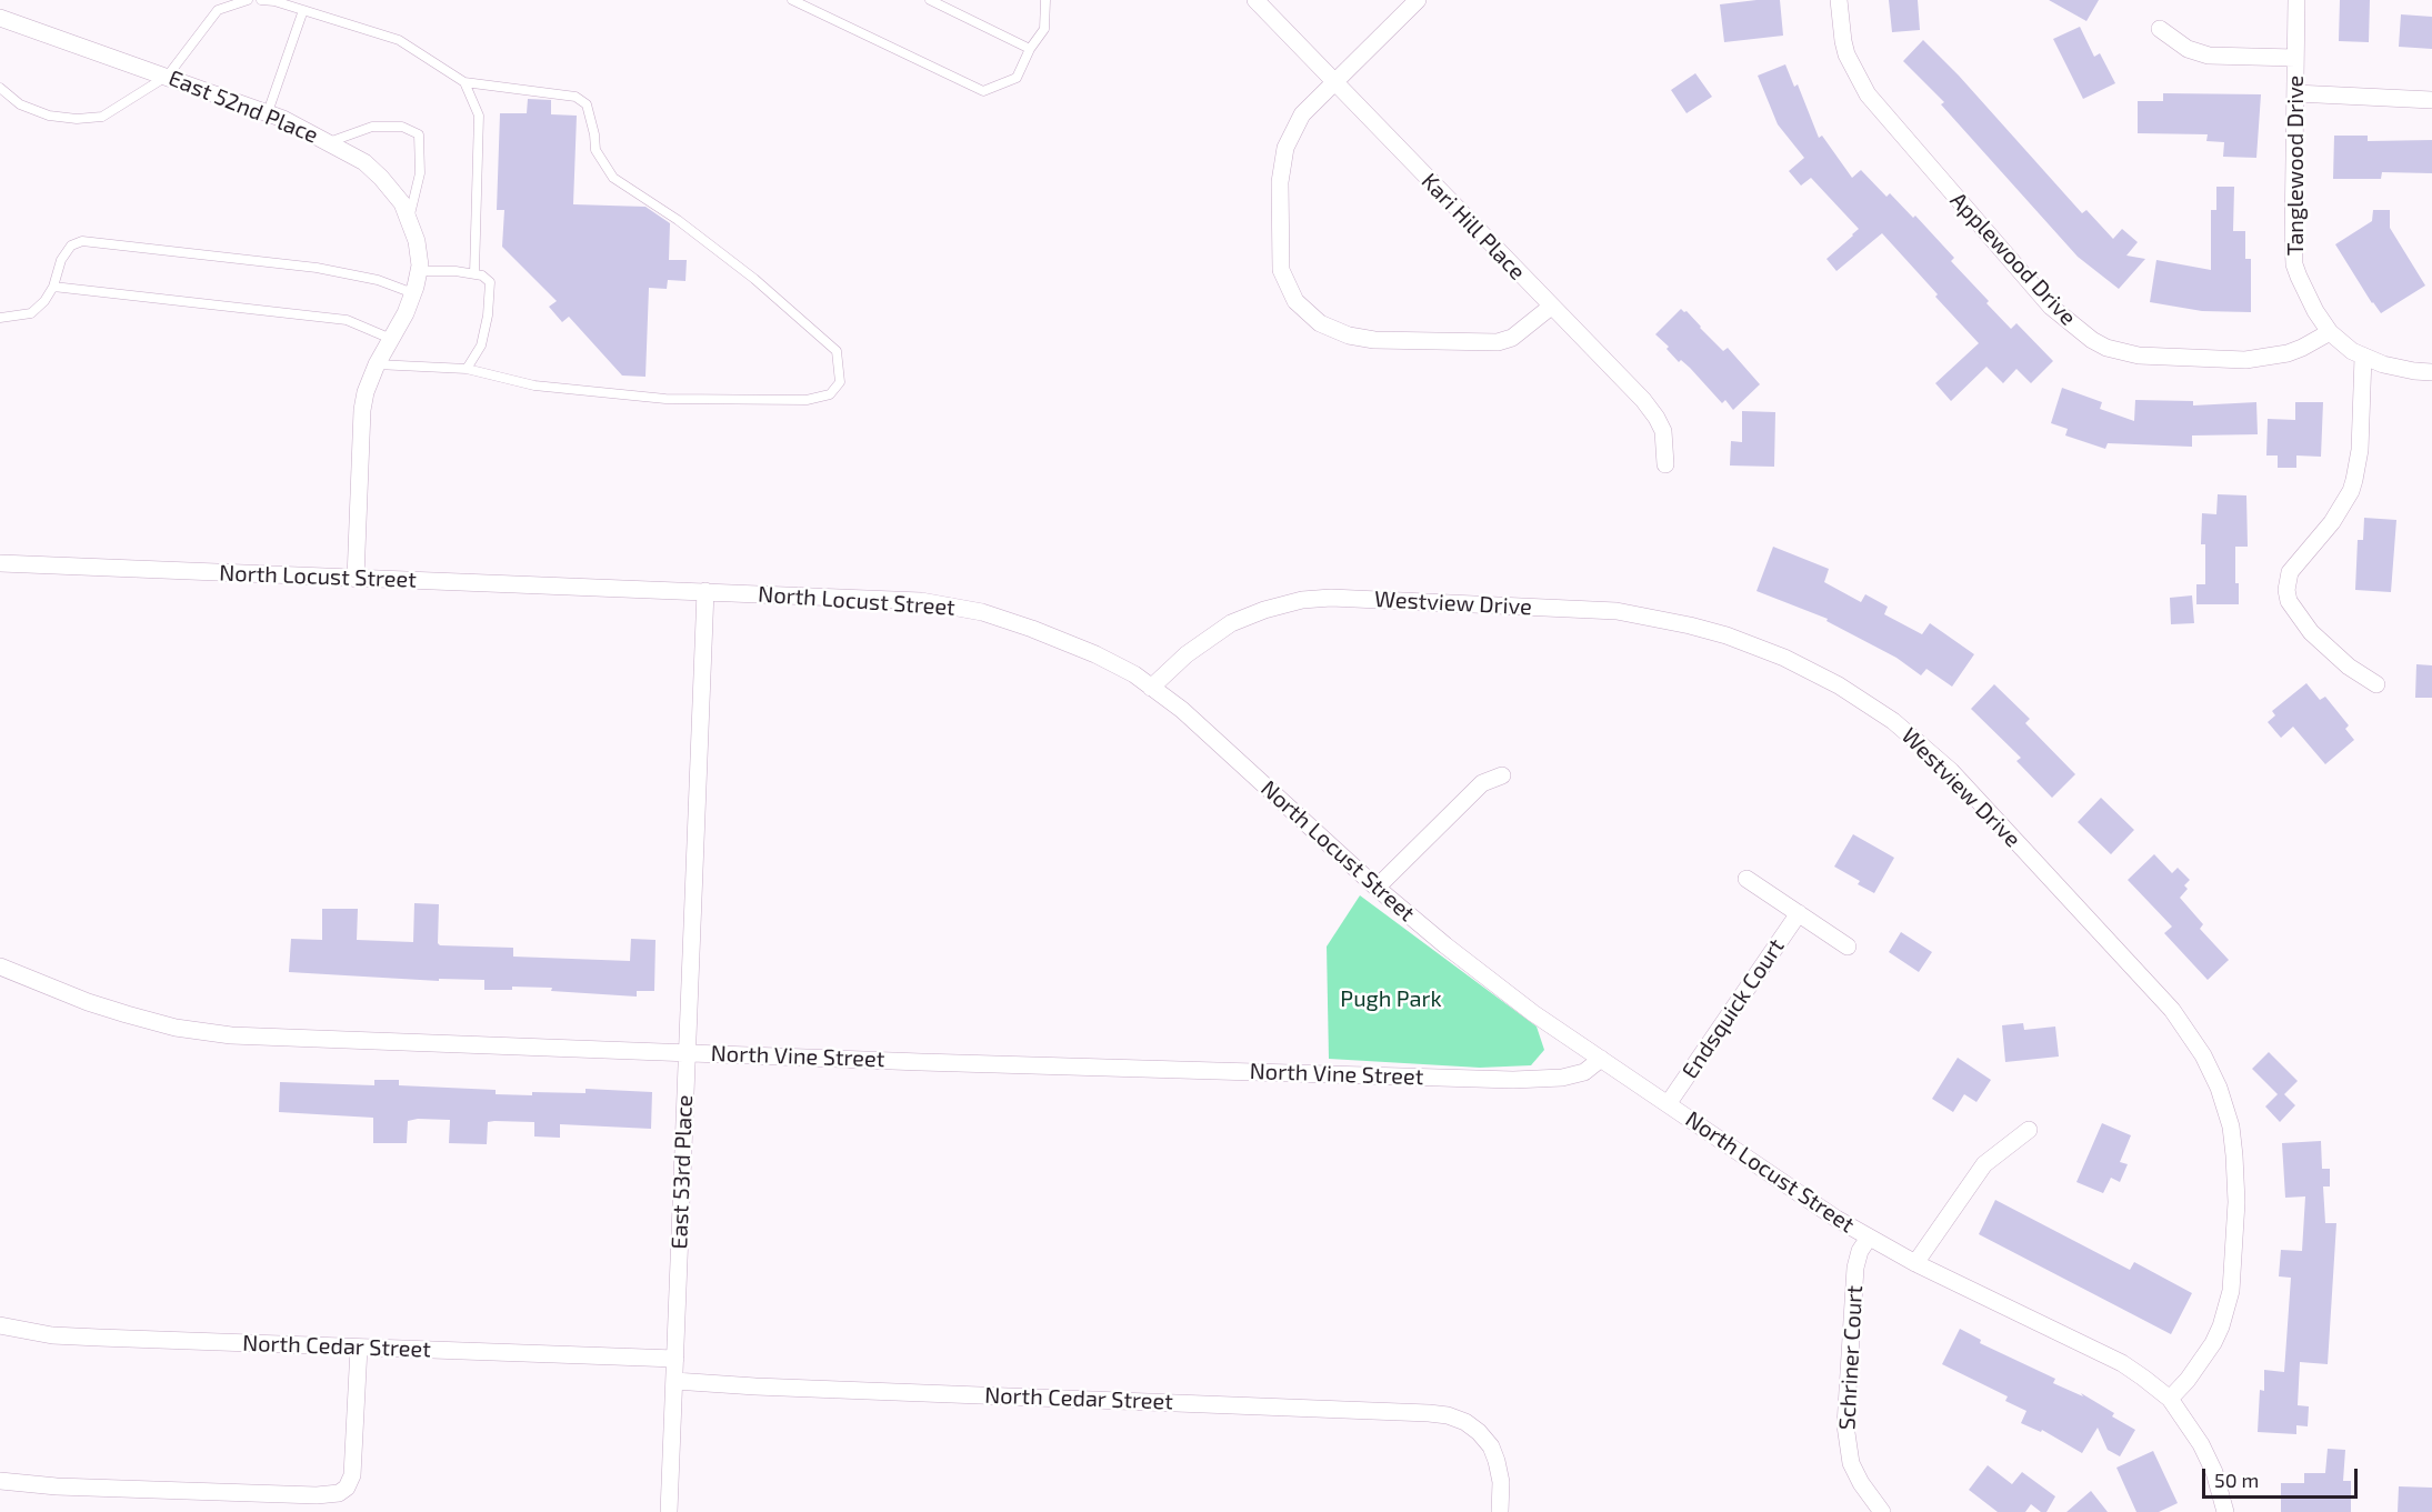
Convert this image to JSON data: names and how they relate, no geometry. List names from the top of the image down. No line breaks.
{"streets":{"street":["East 52nd Place","Tanglewood Drive","Kari Hill Place","Applewood Drive","North Locust Street","Westview Drive","Endsquick Court","North Vine Street","East 53rd Place","North Cedar Street","Schriner Court"]},"crossings":[["East 52nd Place","North Locust Street"],["Tanglewood Drive","Applewood Drive"],["North Locust Street","Westview Drive"],["North Locust Street","Endsquick Court"],["North Locust Street","North Vine Street"],["North Locust Street","East 53rd Place"],["North Locust Street","Schriner Court"],["North Vine Street","East 53rd Place"],["East 53rd Place","North Cedar Street"]],"parks":["Pugh Park"],"scale_bar":"50 m"}
